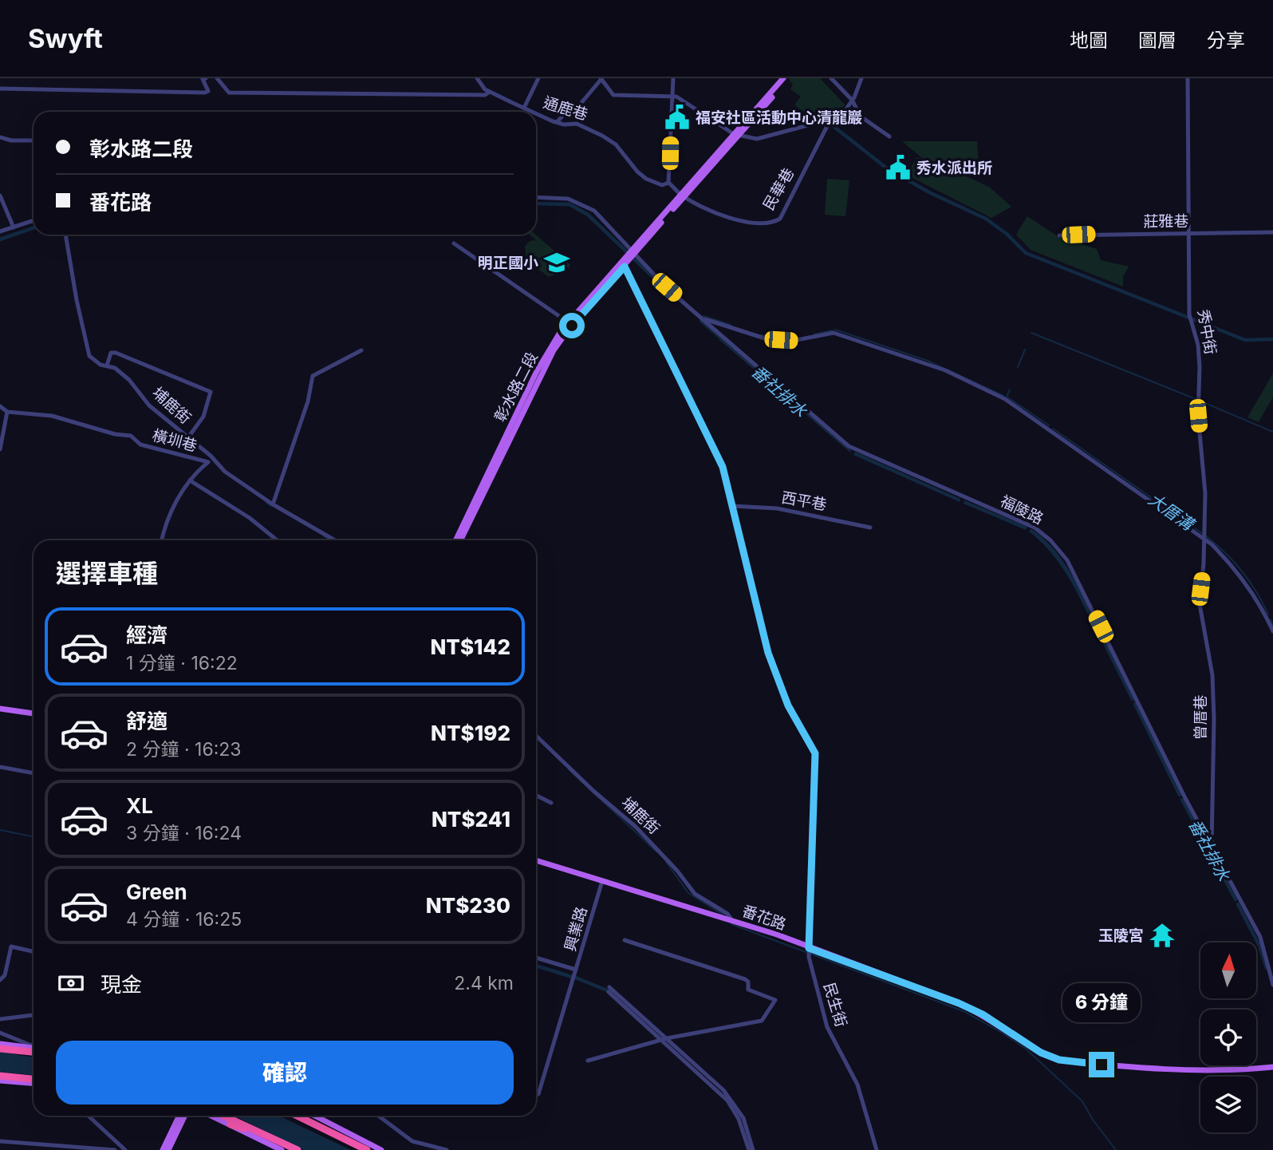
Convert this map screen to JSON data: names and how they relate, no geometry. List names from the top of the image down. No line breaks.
{"streets":{"main road":["彰水路二段","番花路"],"street":["通鹿巷","民華巷","莊雅巷","秀中街","埔鹿街","橫圳巷","西平巷","福陵路","曾厝巷","興業路","民生街"]},"crossings":[["民華巷","彰水路二段"],["莊雅巷","秀中街"],["秀中街","曾厝巷"],["彰水路二段","福陵路"],["彰水路二段","民生街"],["埔鹿街","番花路"],["西平巷","民生街"],["福陵路","曾厝巷"],["番花路","興業路"],["番花路","民生街"]],"water":["番社排水","大厝溝"],"places":{"public building":["福安社區活動中心清龍巖","秀水派出所"],"school or university":["明正國小"],"temple":["玉陵宮"]},"north":"top","page":{"header":"Swyft","nav":["地圖","圖層","分享"],"banner":["彰水路二段","番花路"],"heading":"選擇車種","list":[{"name":"經濟","note":"1 分鐘 · 16:22","value":"NT$142"},{"name":"舒適","note":"2 分鐘 · 16:23","value":"NT$192"},{"name":"XL","note":"3 分鐘 · 16:24","value":"NT$241"},{"name":"Green","note":"4 分鐘 · 16:25","value":"NT$230"}],"pay":["現金","2.4 km"],"bubble":"6 分鐘","buttons":"確認"}}
